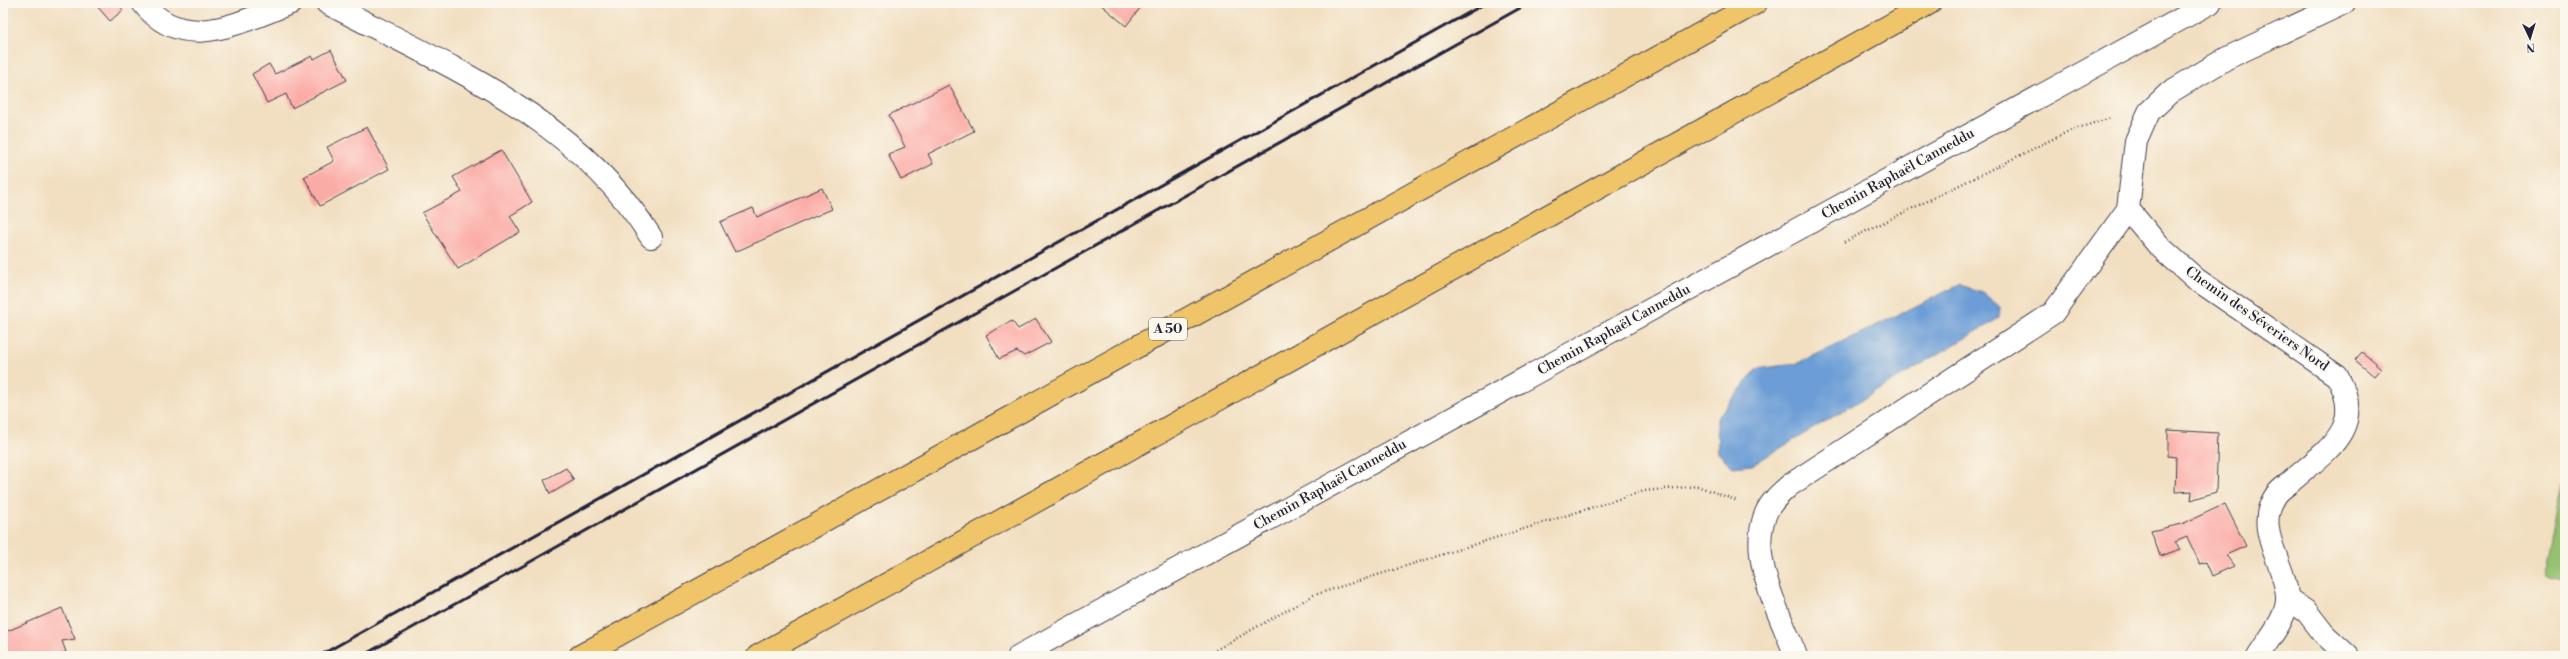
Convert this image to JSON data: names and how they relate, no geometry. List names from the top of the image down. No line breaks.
{"streets":{"highway":["A 50"],"street":["Chemin Raphaël Canneddu","Chemin des Séveriers Nord"]},"north":"bottom"}
